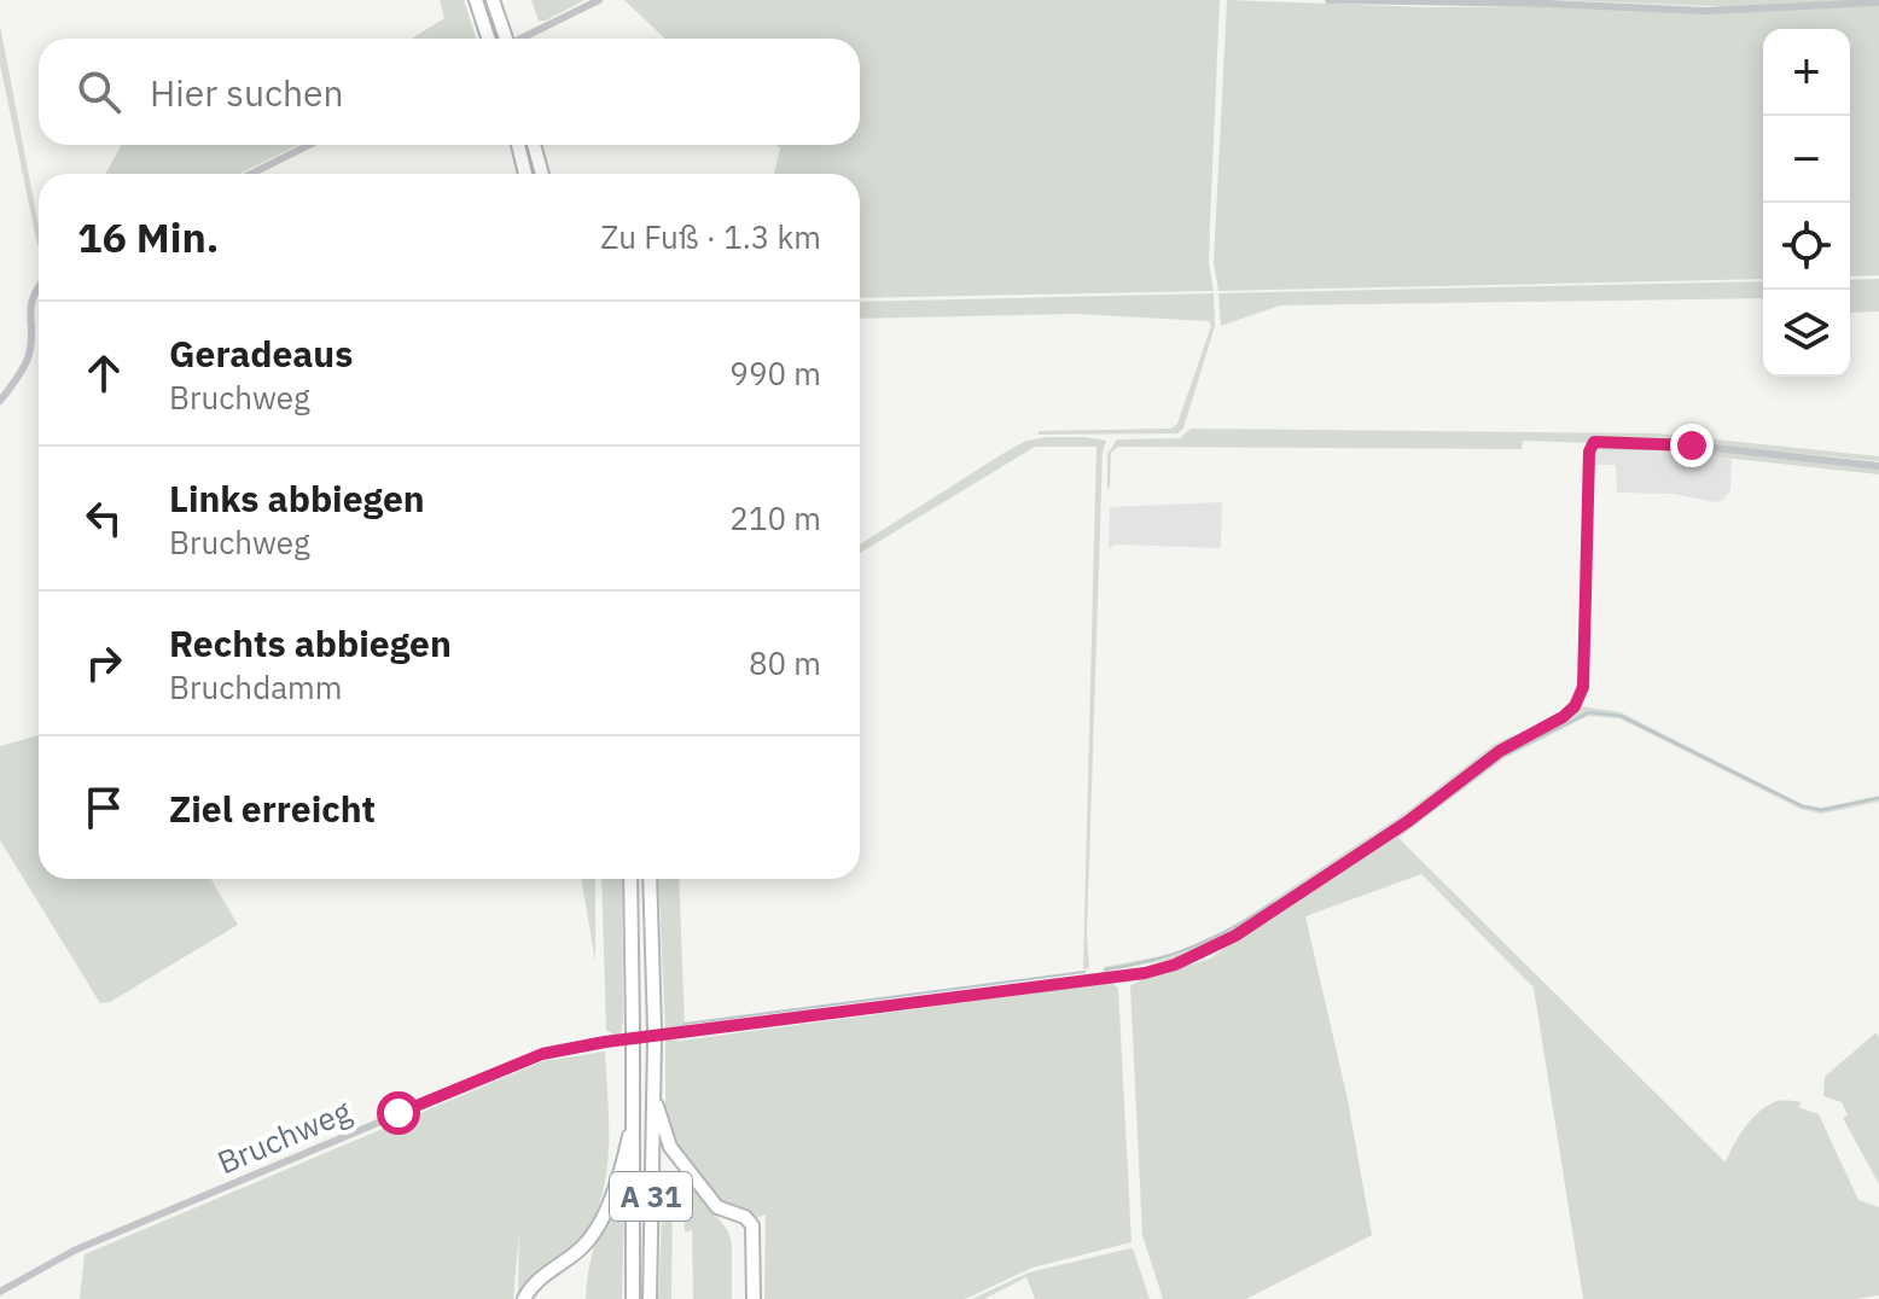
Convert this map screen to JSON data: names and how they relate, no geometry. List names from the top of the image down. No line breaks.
{"streets":{"highway":["A 31"],"street":["Bruchweg"]},"page":{"map_buttons":["+","−"],"search":"Hier suchen","heading":["16 Min.","Zu Fuß · 1.3 km"],"list":[["Geradeaus","Bruchweg","990 m"],["Links abbiegen","Bruchweg","210 m"],["Rechts abbiegen","Bruchdamm","80 m"],"Ziel erreicht"]}}
